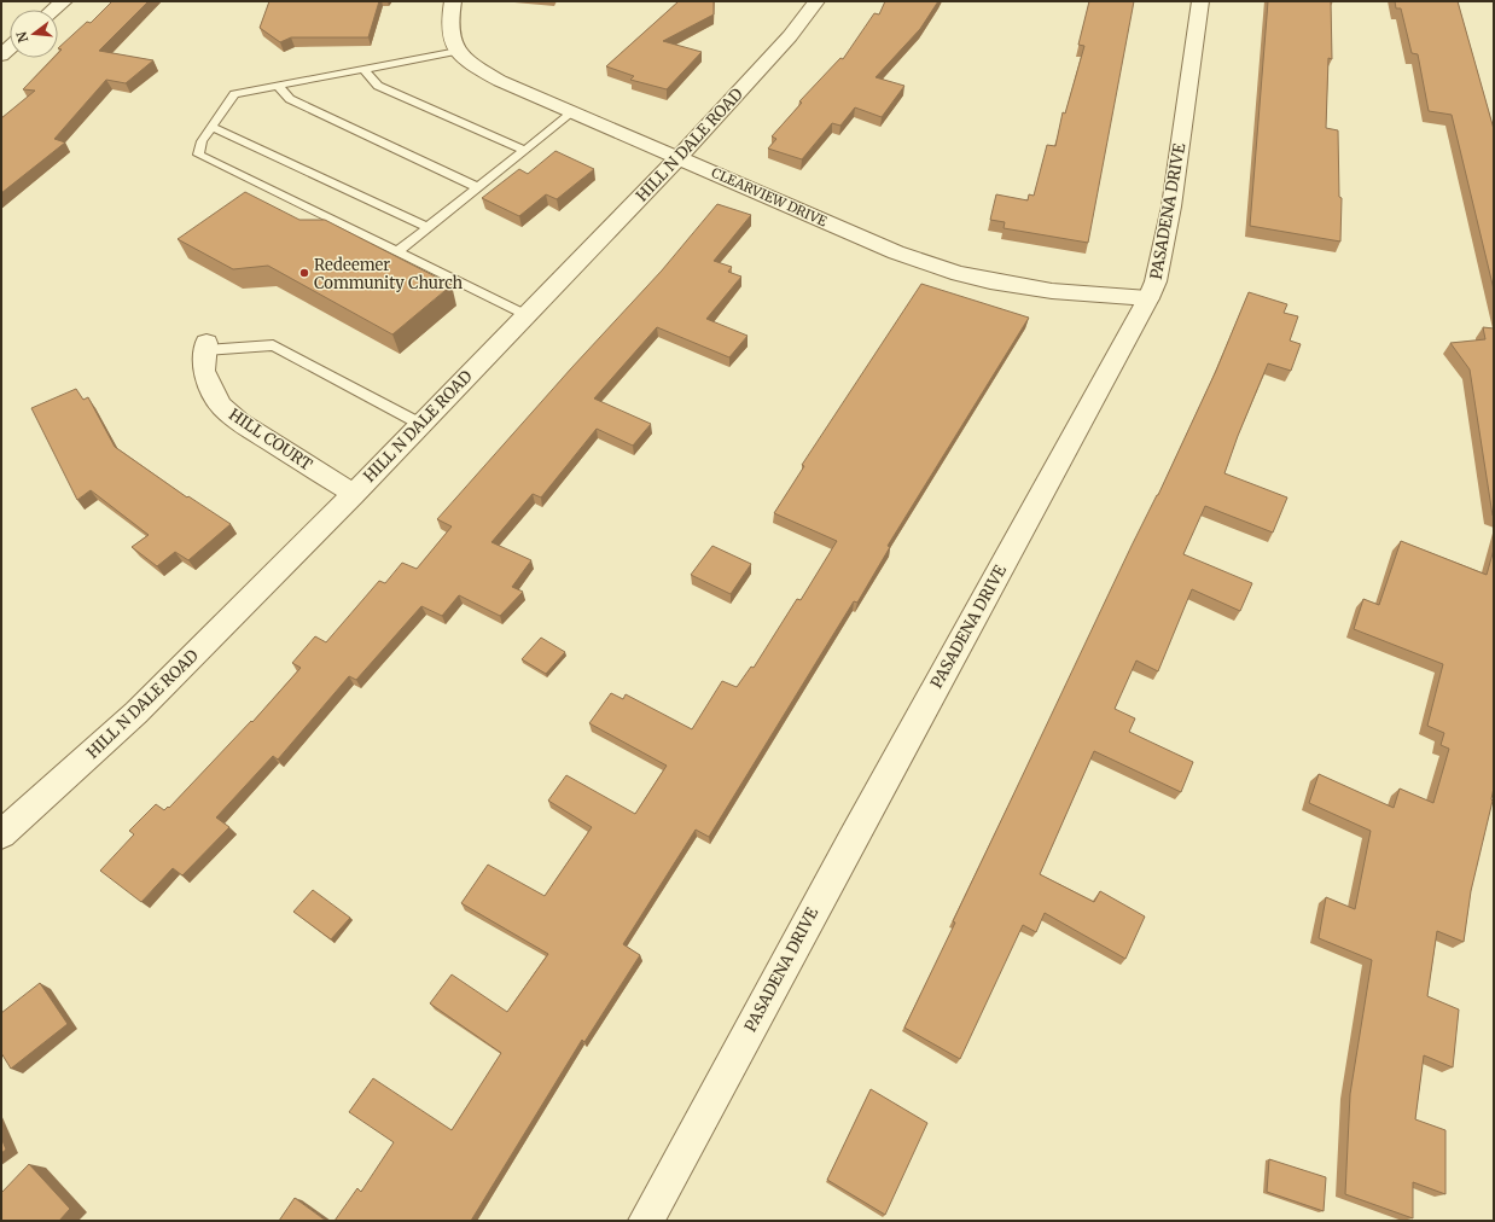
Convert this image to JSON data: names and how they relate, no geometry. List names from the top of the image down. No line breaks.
{"streets":{"street":["HILL N DALE ROAD","CLEARVIEW DRIVE","PASADENA DRIVE","HILL COURT"]},"crossings":[["HILL N DALE ROAD","CLEARVIEW DRIVE"],["HILL N DALE ROAD","HILL COURT"],["CLEARVIEW DRIVE","PASADENA DRIVE"]],"places":["Redeemer Community Church"],"north":"left"}
